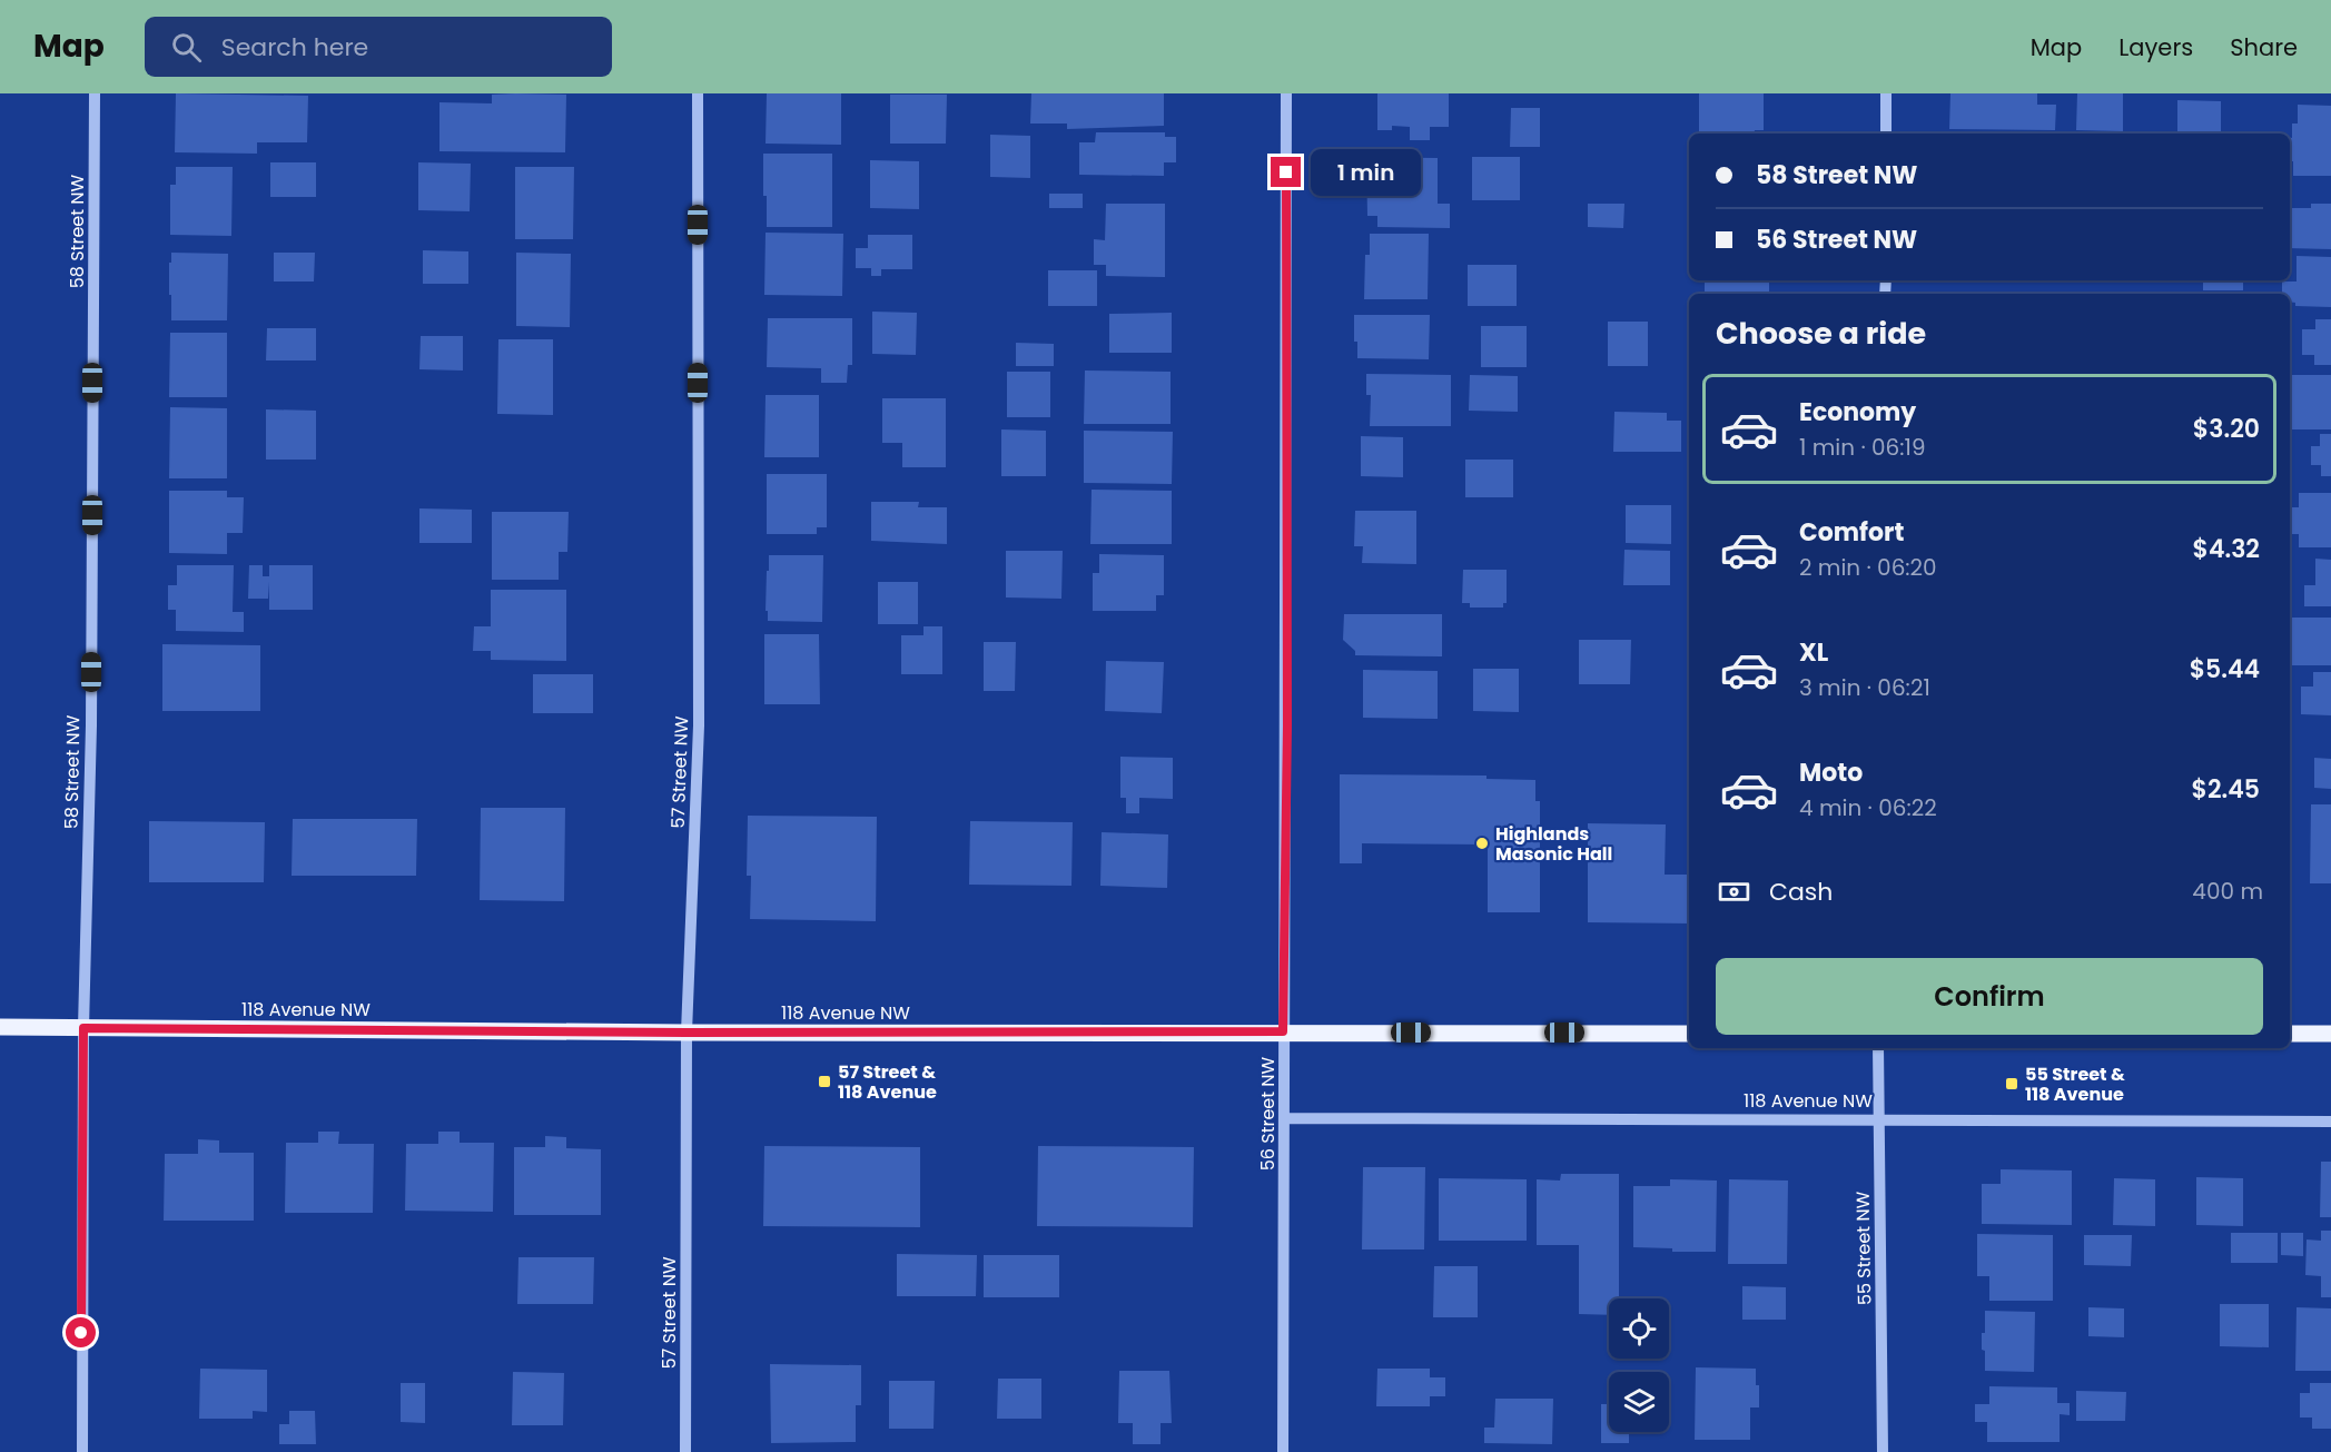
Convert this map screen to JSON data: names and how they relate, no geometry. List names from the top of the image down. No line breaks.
{"streets":{"main road":["118 Avenue NW"],"street":["58 Street NW","57 Street NW","56 Street NW","55 Street NW"]},"crossings":[["58 Street NW","118 Avenue NW"],["57 Street NW","118 Avenue NW"],["118 Avenue NW","56 Street NW"],["118 Avenue NW","55 Street NW"]],"places":{"other":["Highlands Masonic Hall"],"transit":["57 Street & 118 Avenue","55 Street & 118 Avenue"]},"page":{"header":"Map","search":"Search here","nav":["Map","Layers","Share"],"banner":["58 Street NW","56 Street NW"],"bubble":"1 min","heading":"Choose a ride","list":[{"name":"Economy","note":"1 min · 06:19","value":"$3.20"},{"name":"Comfort","note":"2 min · 06:20","value":"$4.32"},{"name":"XL","note":"3 min · 06:21","value":"$5.44"},{"name":"Moto","note":"4 min · 06:22","value":"$2.45"}],"pay":["Cash","400 m"],"buttons":"Confirm"}}
